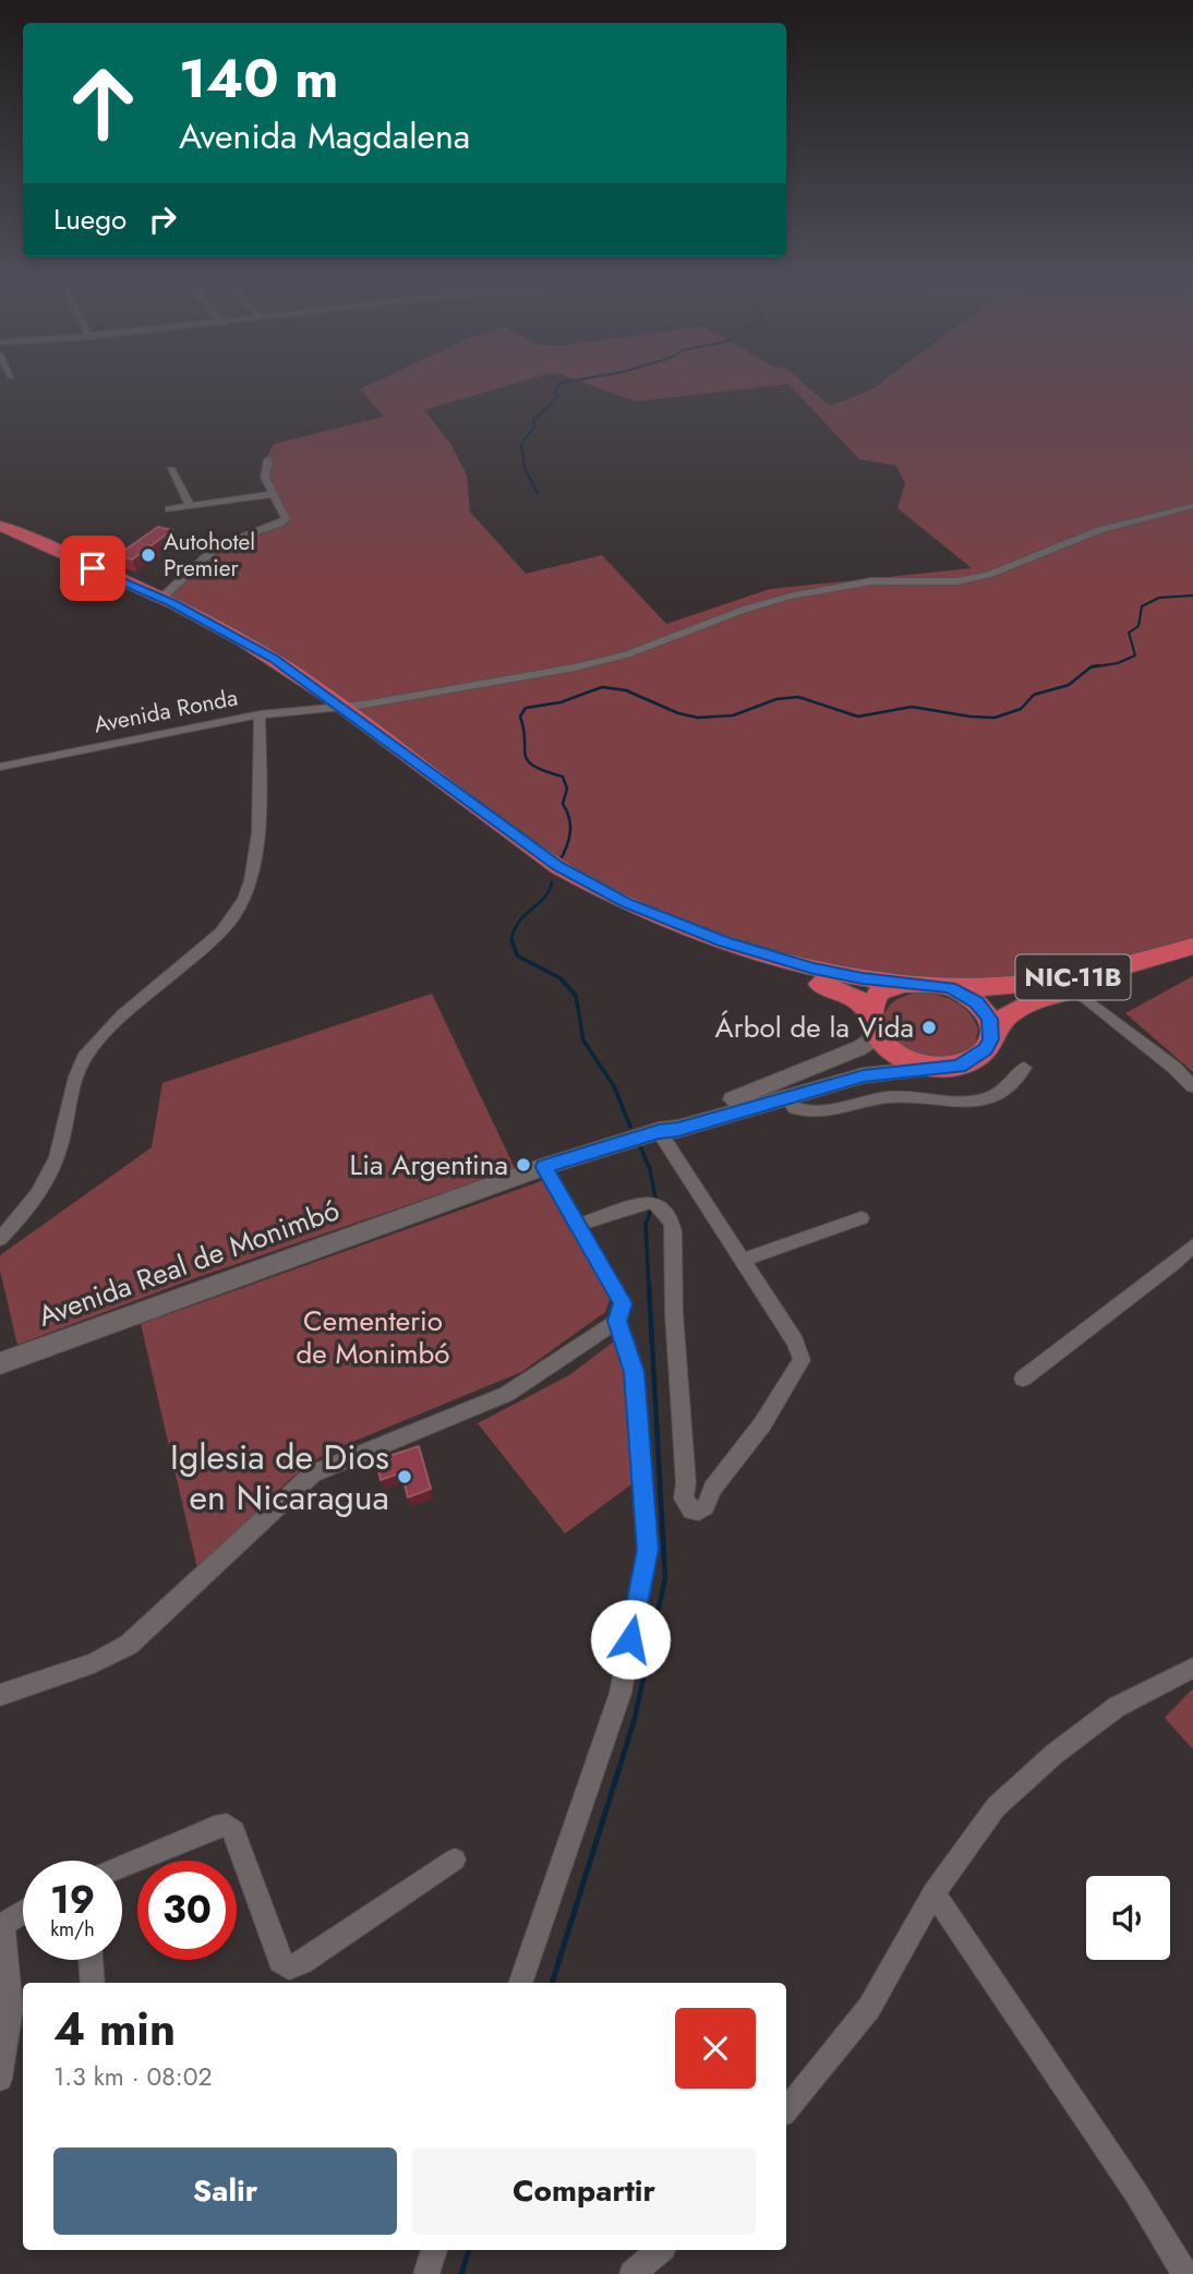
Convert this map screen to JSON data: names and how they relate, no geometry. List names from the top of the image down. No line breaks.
{"streets":{"highway":["NIC-11B"],"street":["Avenida Ronda","Avenida Real de Monimbó"]},"crossings":[["Avenida Ronda","NIC-11B"],["NIC-11B","Avenida Real de Monimbó"]],"parks":["Cementerio de Monimbó"],"places":["Autohotel Premier","Árbol de la Vida","Lia Argentina","Iglesia de Dios en Nicaragua"],"page":{"turn":["140 m","Avenida Magdalena"],"then":"Luego","speed":"19 km/h","limit":"30","heading":["4 min","1.3 km · 08:02"],"buttons":["Salir","Compartir"]}}
